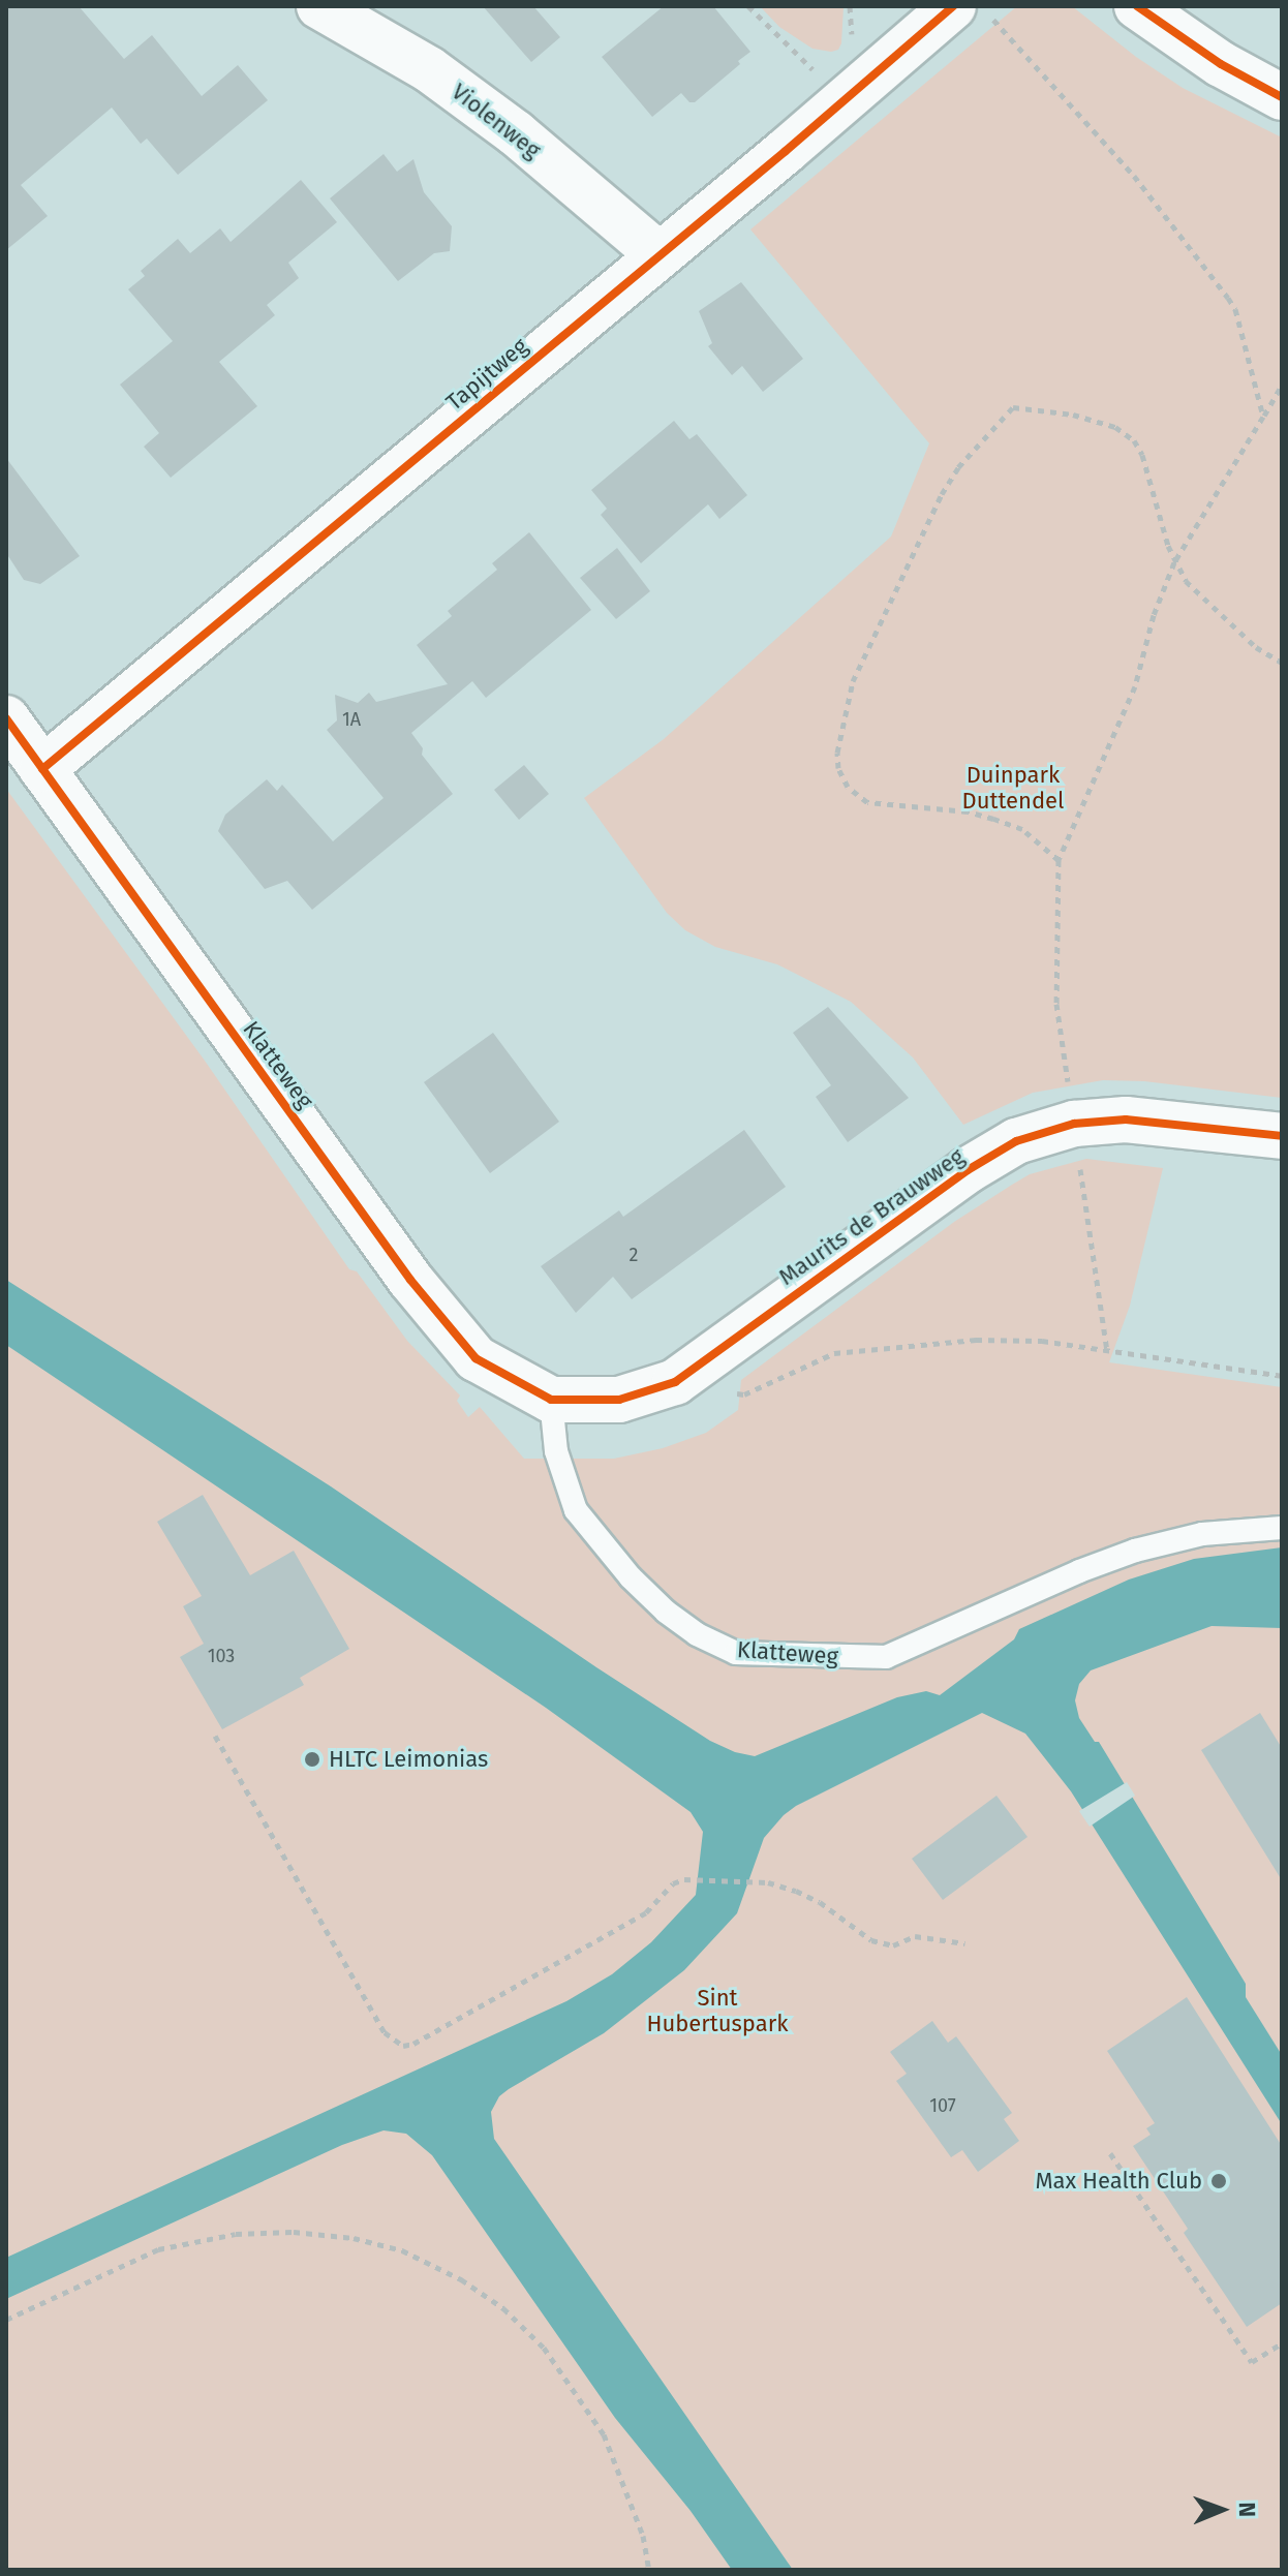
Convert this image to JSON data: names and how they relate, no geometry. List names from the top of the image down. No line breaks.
{"streets":{"street":["Violenweg","Tapijtweg","Klatteweg","Maurits de Brauwweg"]},"crossings":[["Violenweg","Tapijtweg"],["Tapijtweg","Klatteweg"],["Klatteweg","Maurits de Brauwweg"]],"parks":["Duinpark Duttendel","Sint Hubertuspark"],"places":["HLTC Leimonias","Max Health Club"],"house_numbers":["1A","2","103","107"],"north":"right"}
